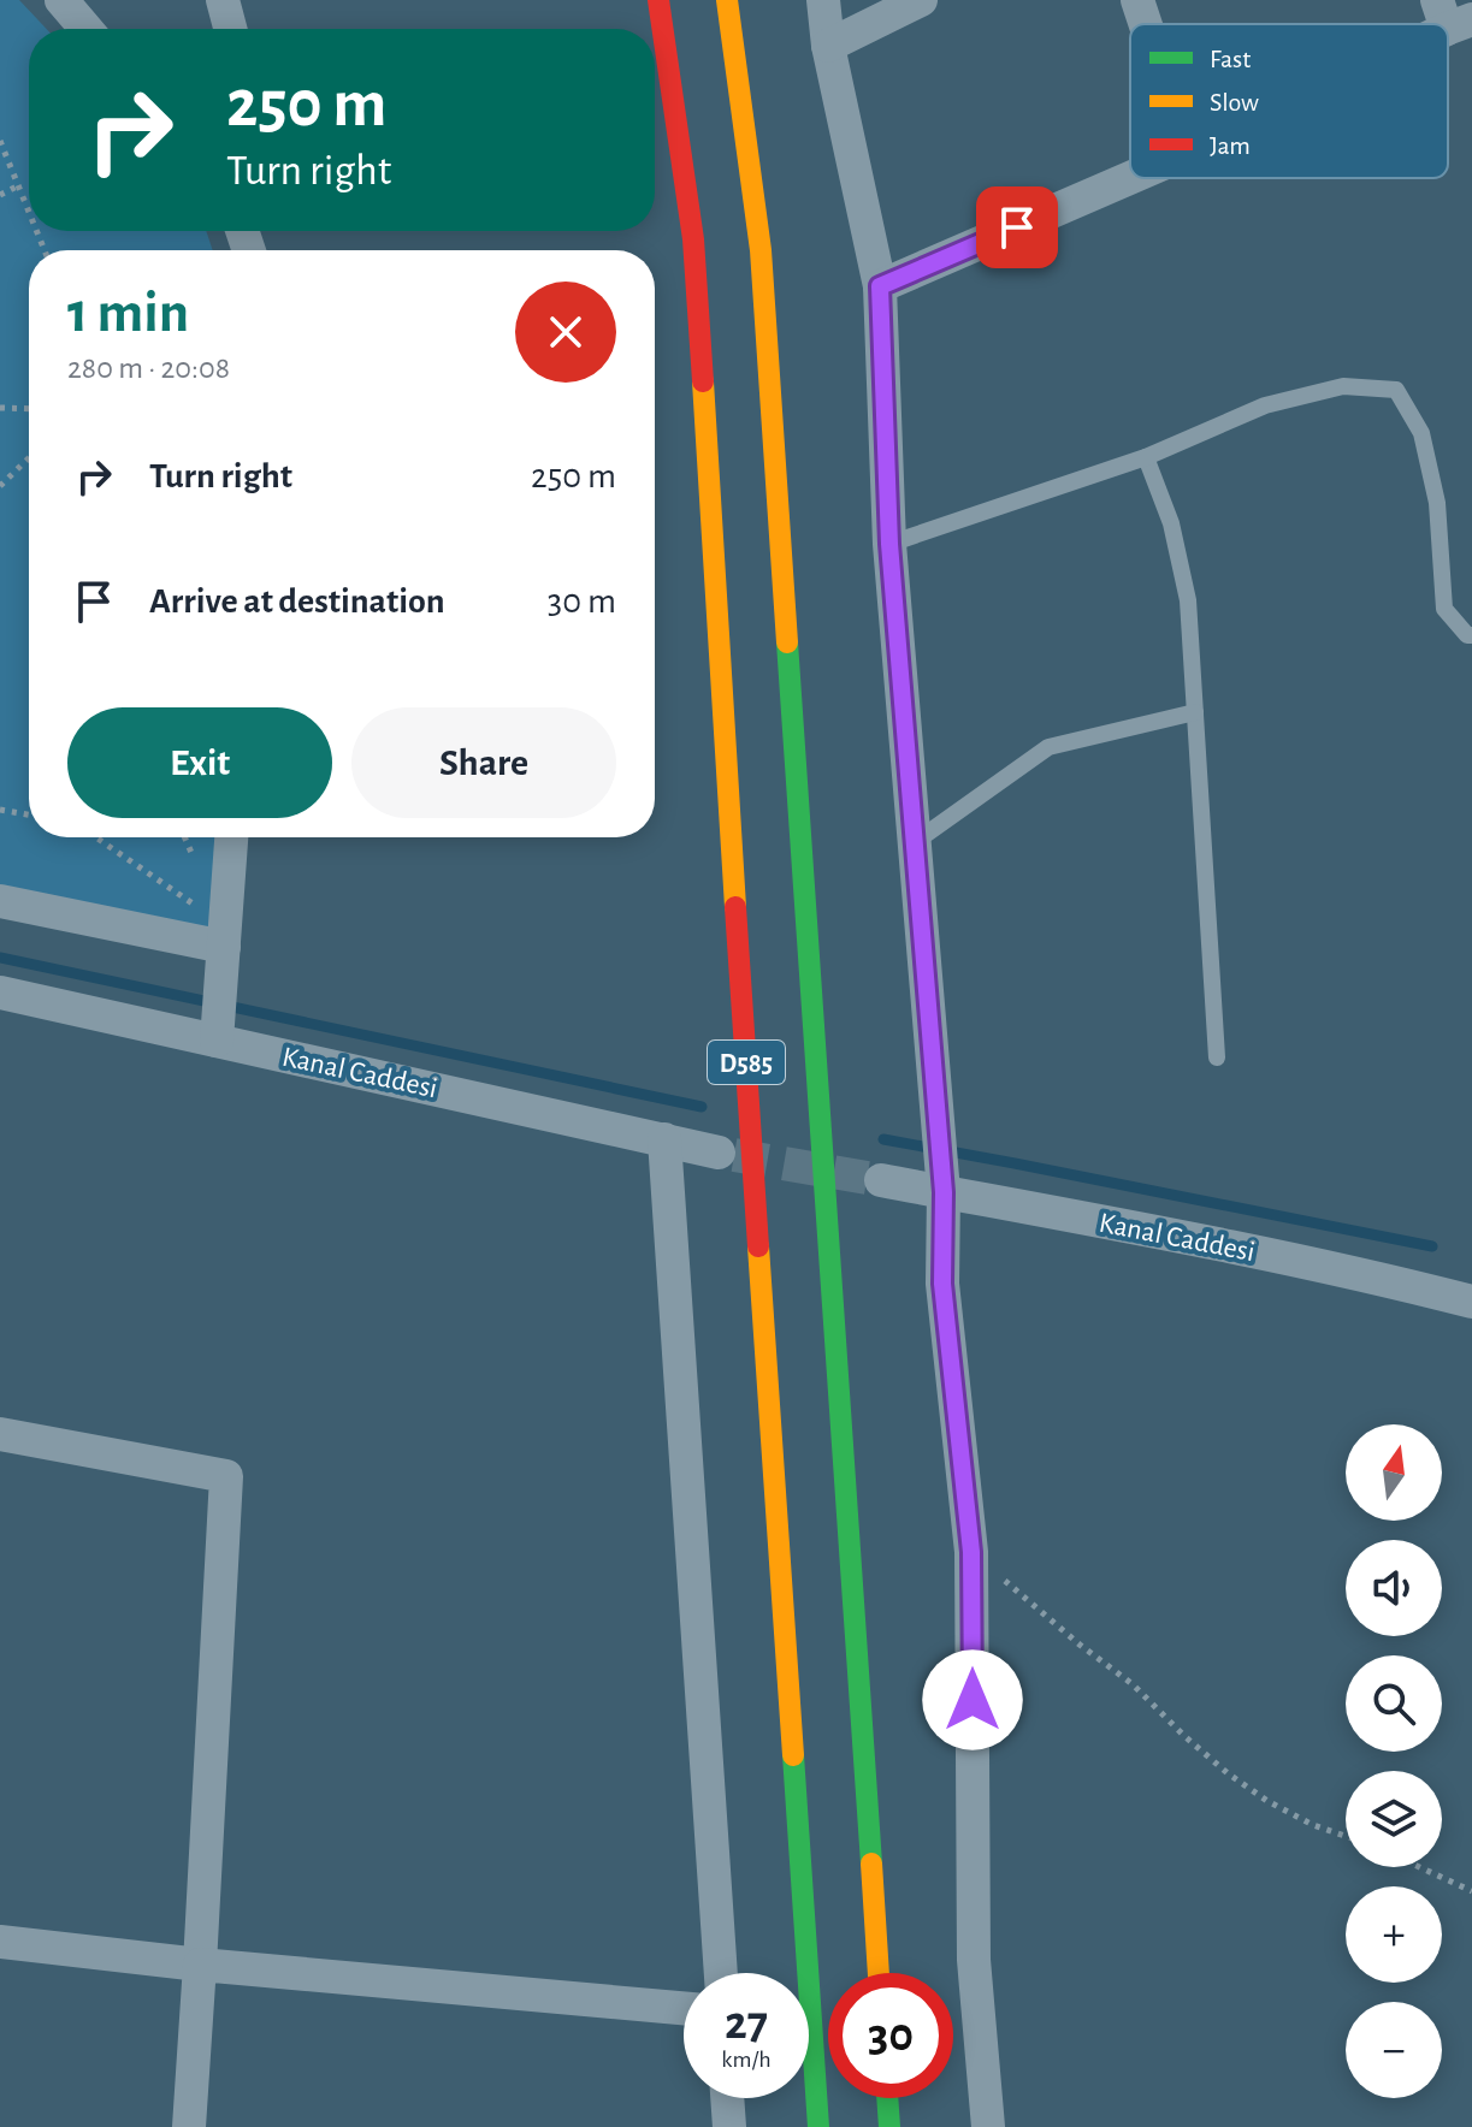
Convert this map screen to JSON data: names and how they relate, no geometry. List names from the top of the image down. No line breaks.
{"streets":{"highway":["D585"],"street":["Kanal Caddesi"]},"legend":["Fast","Slow","Jam"],"north":"top","page":{"turn":["250 m","Turn right"],"heading":["1 min","280 m · 20:08"],"list":[{"name":"Turn right","value":"250 m"},{"name":"Arrive at destination","value":"30 m"}],"buttons":["Exit","Share"],"map_buttons":["+","−"],"speed":"27 km/h","limit":"30"}}
